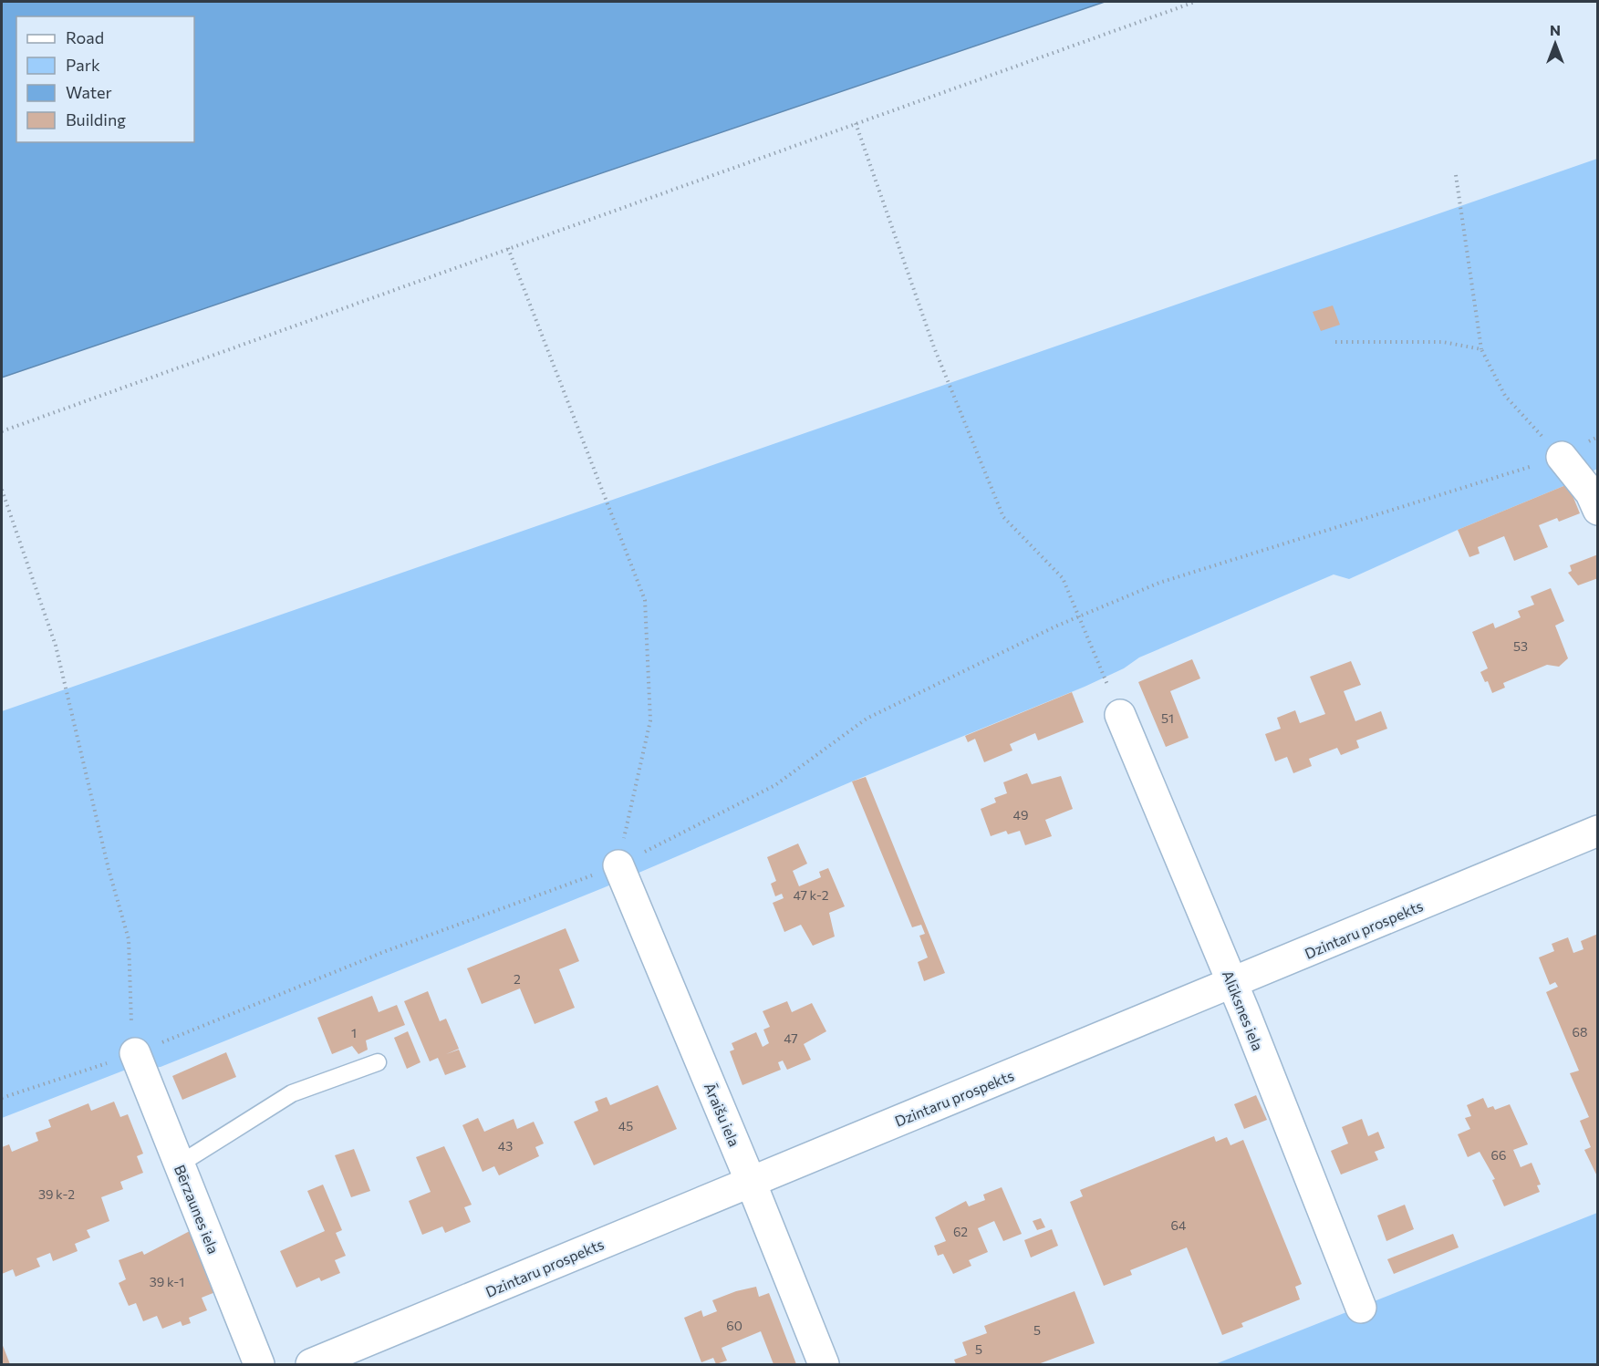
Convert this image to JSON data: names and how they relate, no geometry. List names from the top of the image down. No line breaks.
{"streets":{"street":["Dzintaru prospekts","Alūksnes iela","Āraišu iela","Bērzaunes iela"]},"crossings":[["Dzintaru prospekts","Alūksnes iela"],["Dzintaru prospekts","Āraišu iela"]],"house_numbers":["53","51","49","47 k-2","2","68","1","47","45","43","66","39 k-2","64","62","39 k-1","60","5","5"],"legend":["Road","Park","Water","Building"],"north":"top"}
